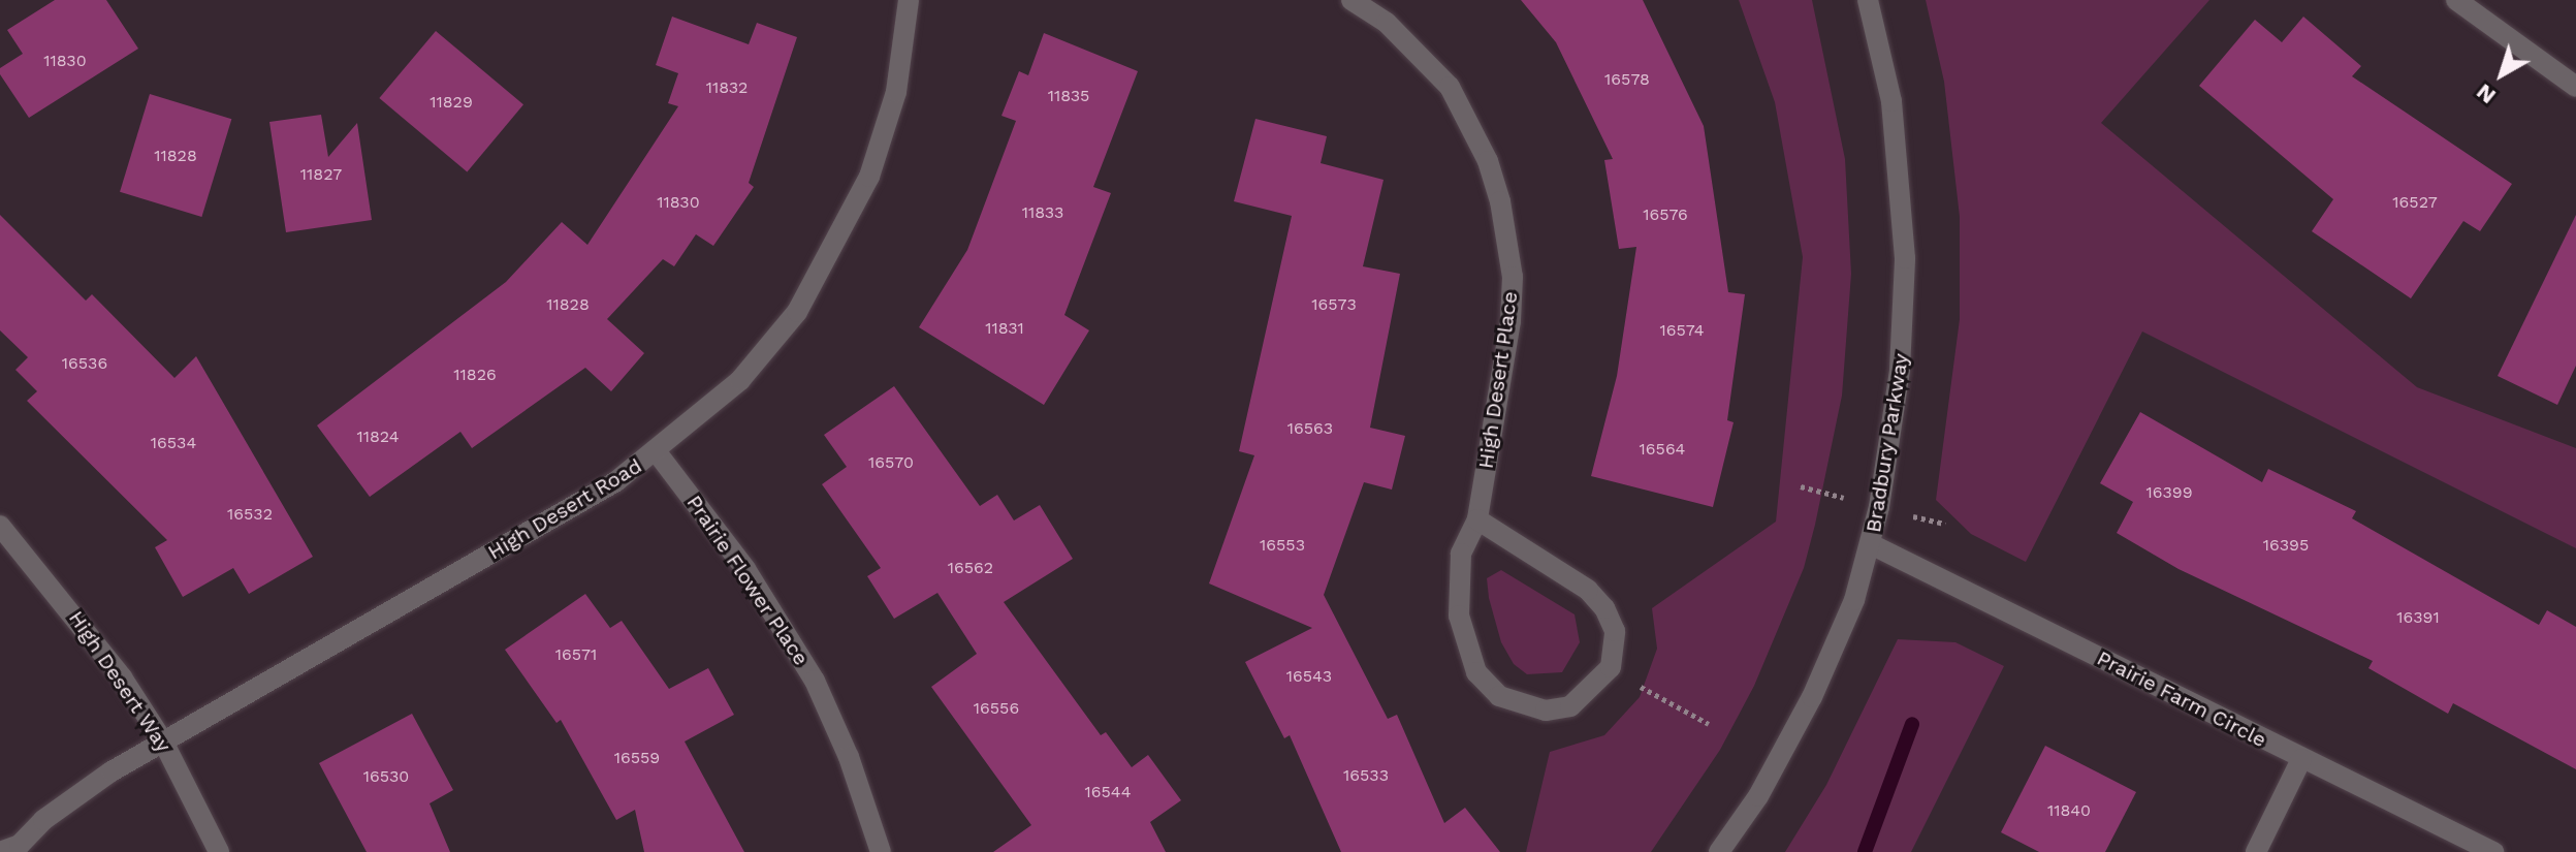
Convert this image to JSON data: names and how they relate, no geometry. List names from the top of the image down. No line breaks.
{"streets":{"street":["High Desert Place","Bradbury Parkway","High Desert Road","Prairie Flower Place","High Desert Way","Prairie Farm Circle"]},"crossings":[["Bradbury Parkway","Prairie Farm Circle"],["High Desert Road","Prairie Flower Place"],["High Desert Road","High Desert Way"]],"house_numbers":["11830","16578","11832","11835","11829","11828","11827","11830","16527","11833","16576","11828","16573","11831","16574","16536","11826","16563","11824","16534","16564","16570","16399","16532","16553","16395","16562","16391","16571","16543","16556","16559","16533","16530","16544","11840"],"north":"bottom left"}
